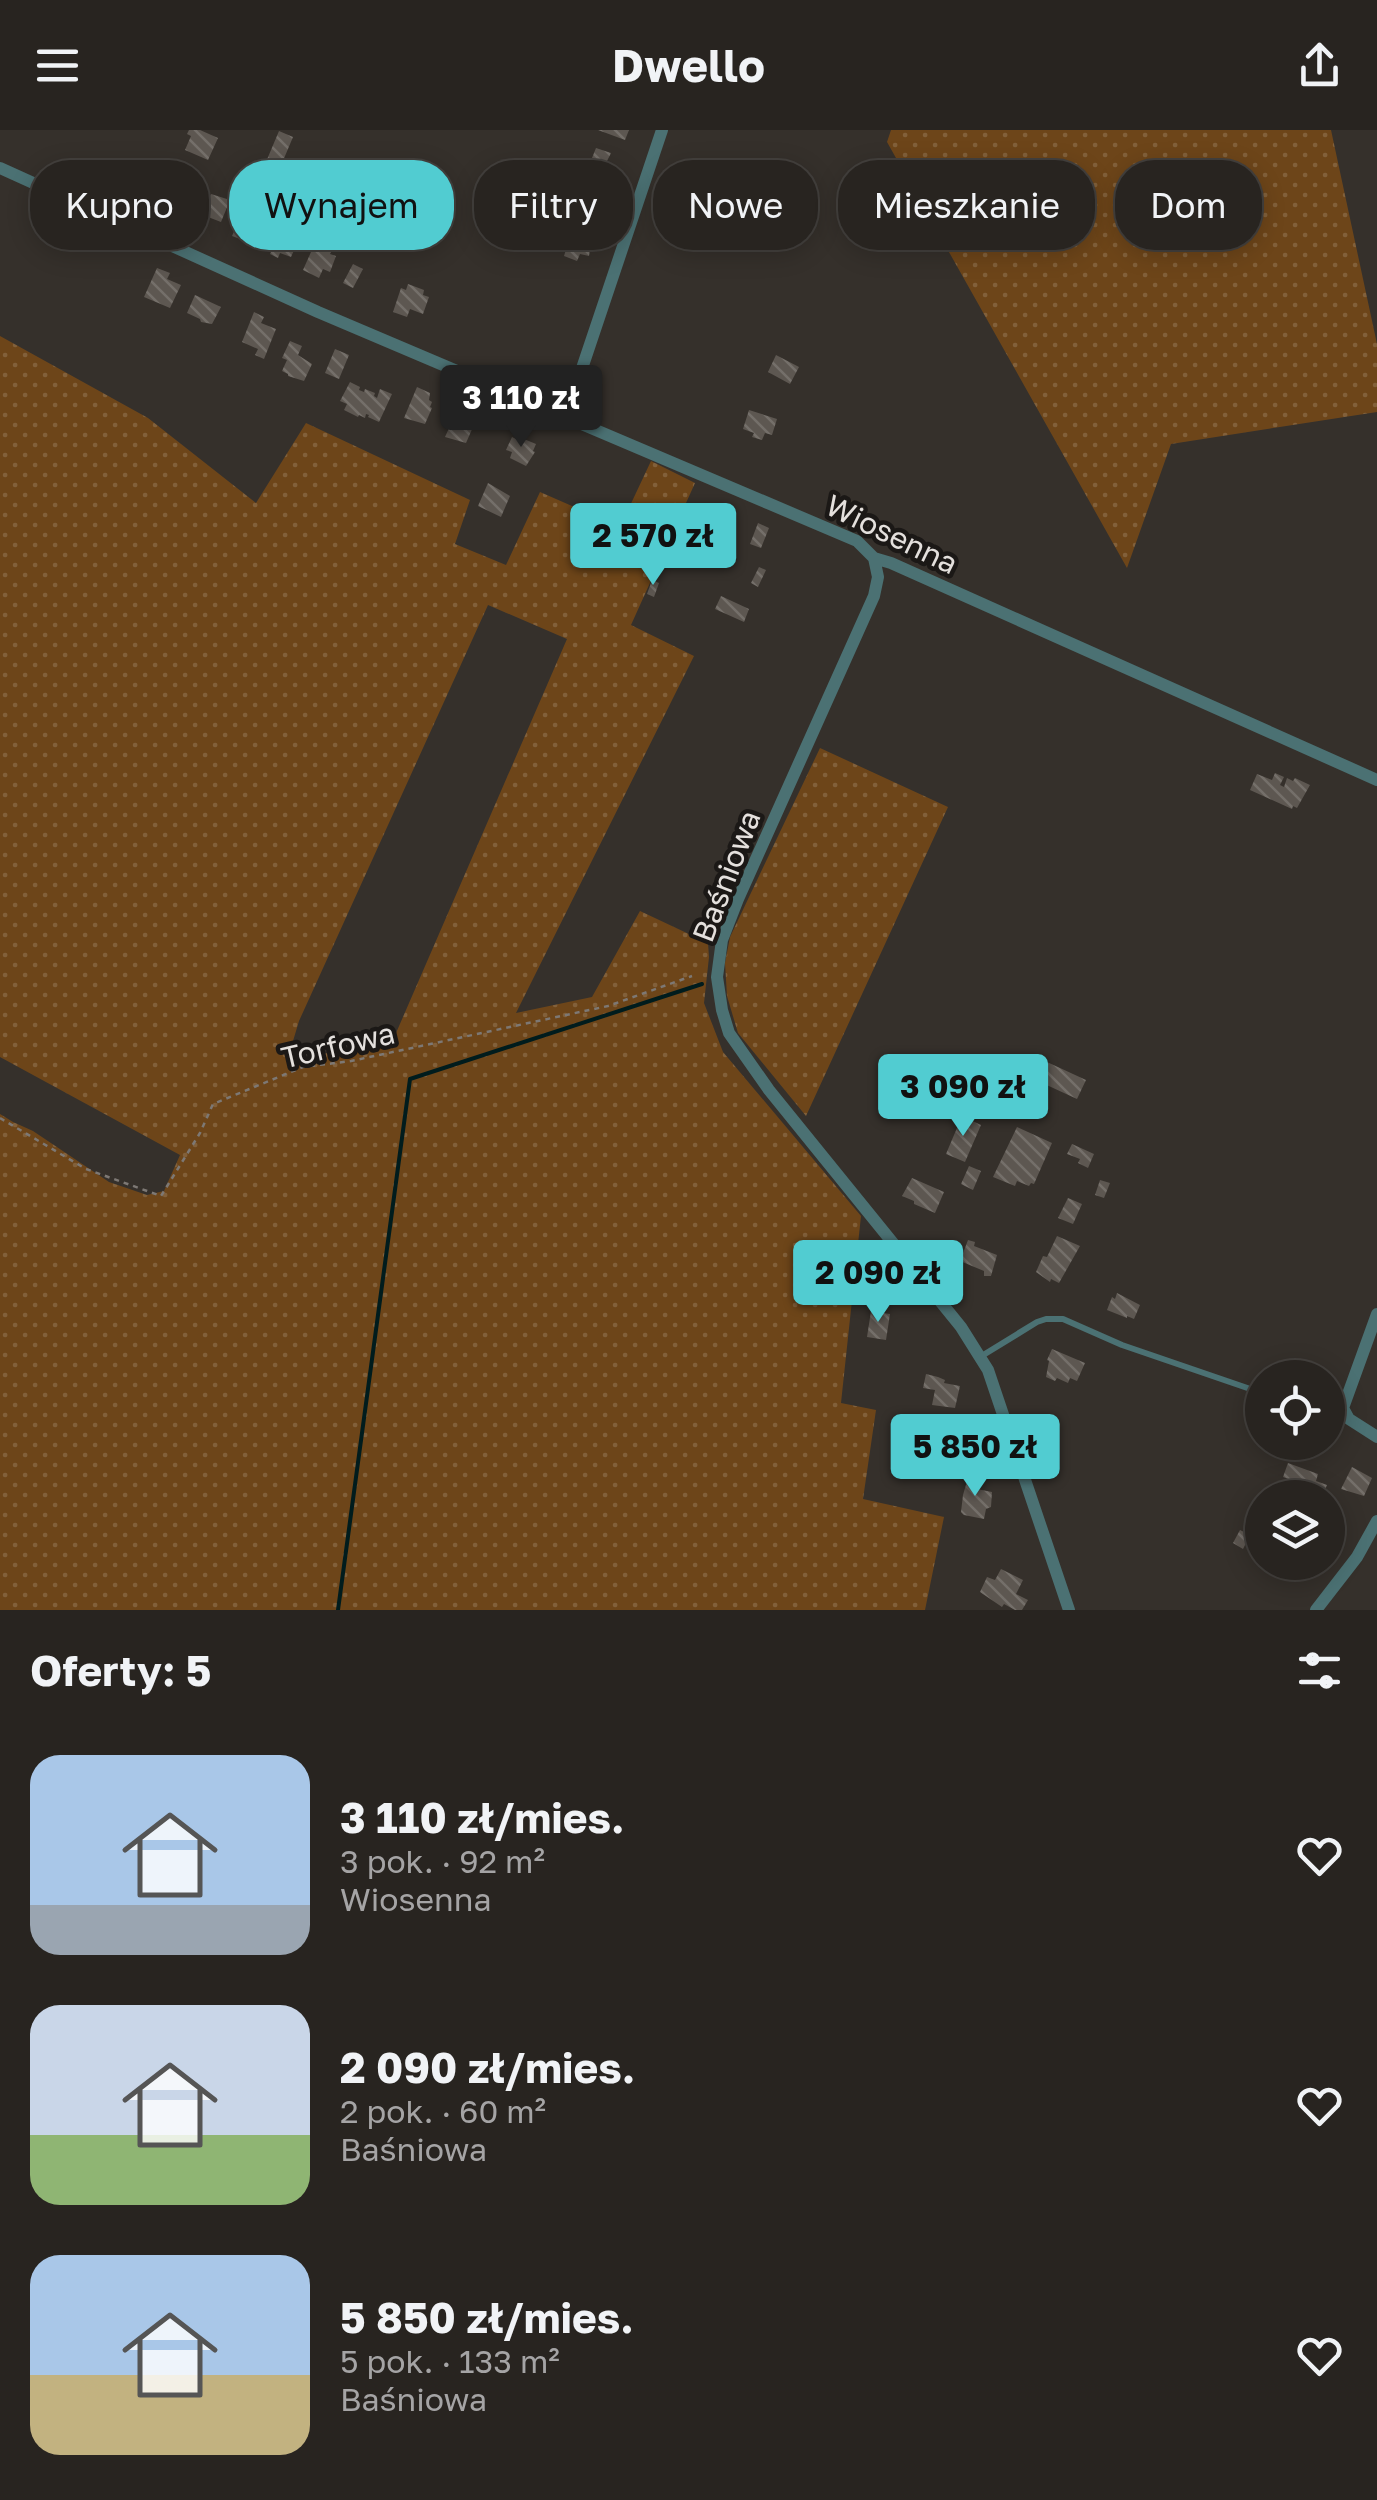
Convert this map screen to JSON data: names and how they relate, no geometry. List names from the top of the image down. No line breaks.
{"streets":{"street":["Wiosenna","Baśniowa"],"path":["Torfowa"]},"crossings":[["Wiosenna","Baśniowa"]],"page":{"header":"Dwello","chip":["Kupno","Wynajem","Filtry","Nowe","Mieszkanie","Dom"],"price":["3 110 zł","2 570 zł","3 090 zł","2 090 zł","5 850 zł"],"heading":"Oferty: 5","list":[{"name":"3 110 zł/mies.","note":"3 pok. · 92 m² · Wiosenna"},{"name":"2 090 zł/mies.","note":"2 pok. · 60 m² · Baśniowa"},{"name":"5 850 zł/mies.","note":"5 pok. · 133 m² · Baśniowa"}]}}
